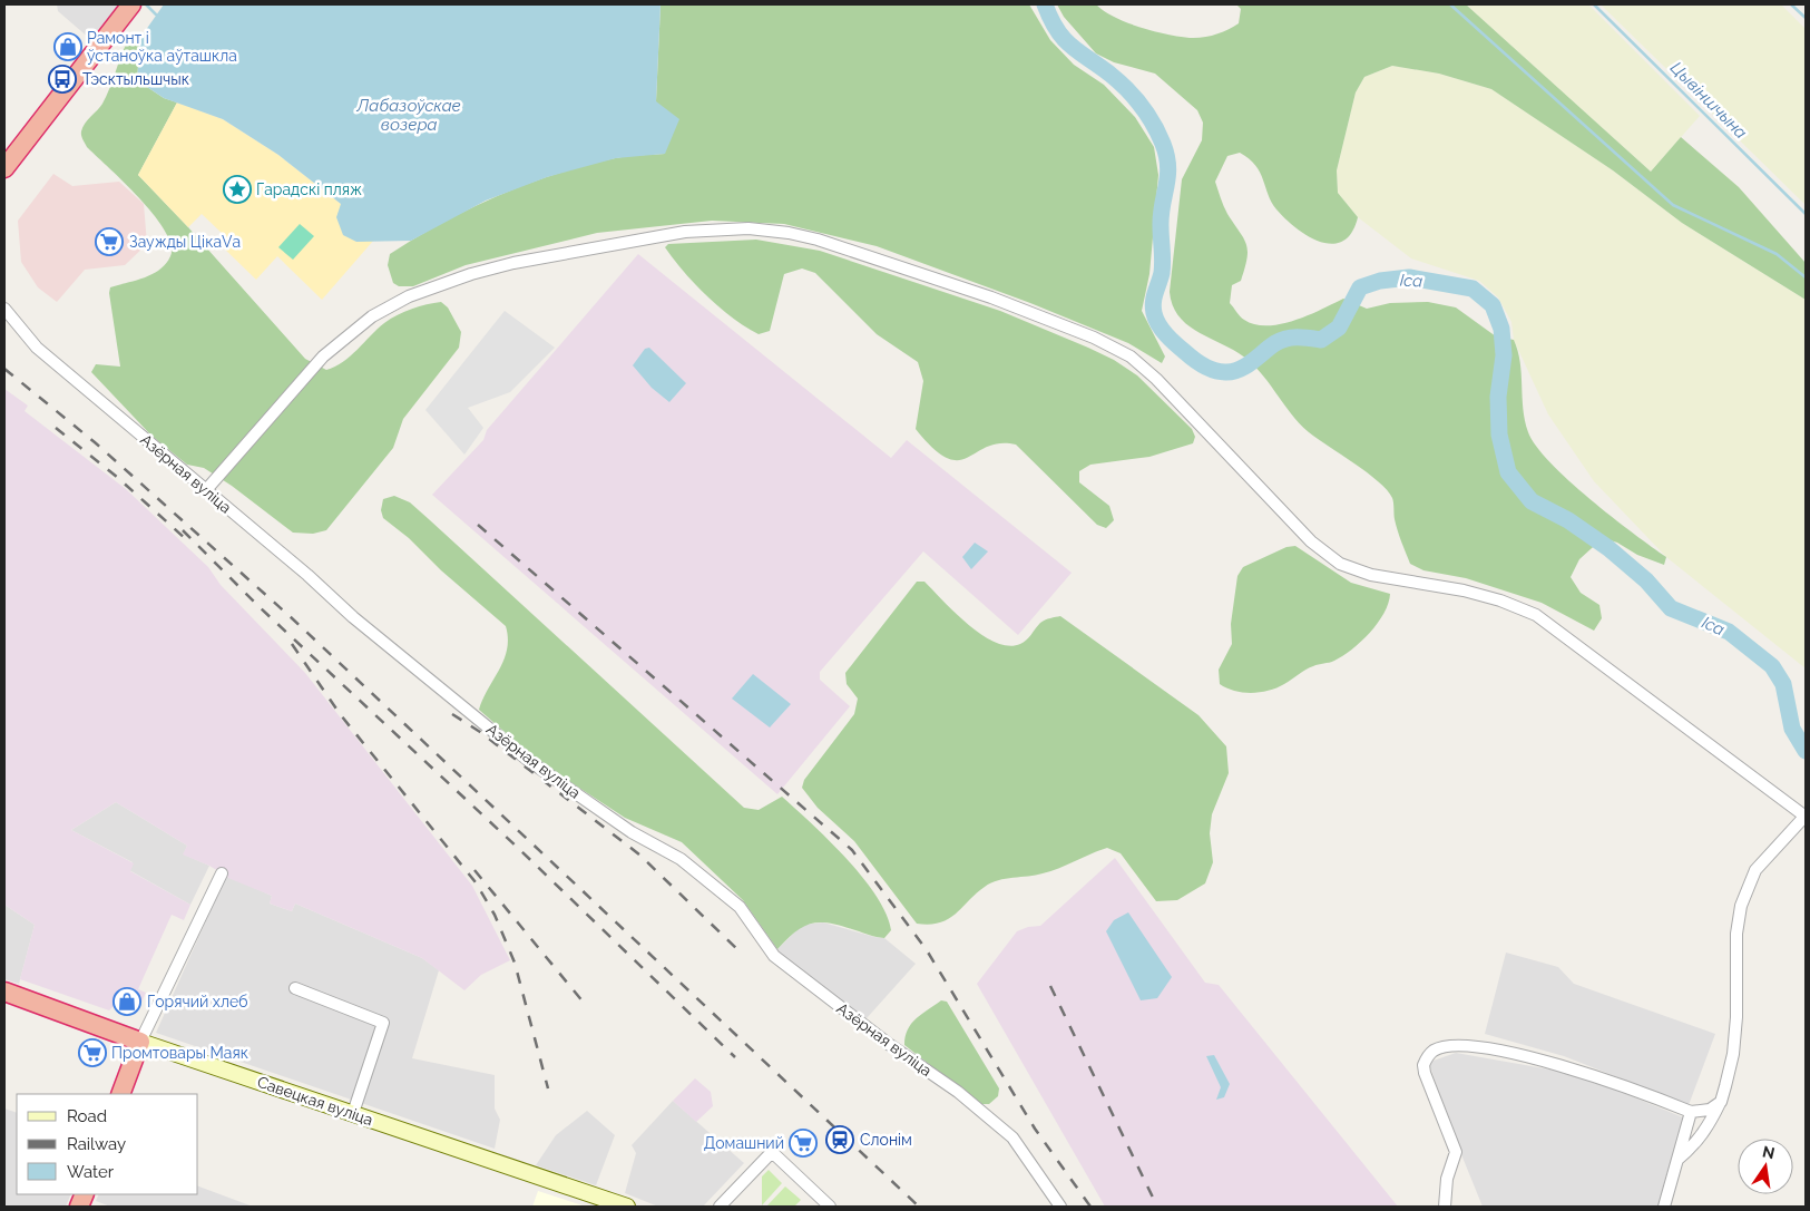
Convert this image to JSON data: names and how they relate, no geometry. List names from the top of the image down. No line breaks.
{"streets":{"highway":["Савецкая вуліца"],"street":["Азёрная вуліца"]},"water":["Цывіншчына","Лабазоўскае возера","Іса"],"places":{"shop":["Рамонт і ўстаноўка аўташкла","Горячий хлеб"],"bus stop":["Тэсктыльшчык"],"place":["Гарадскі пляж"],"supermarket":["Заужды ЦікаVа","Промтовары Маяк","Домашний"],"station":["Слонім"]},"legend":["Road","Railway","Water"],"north":"top"}
